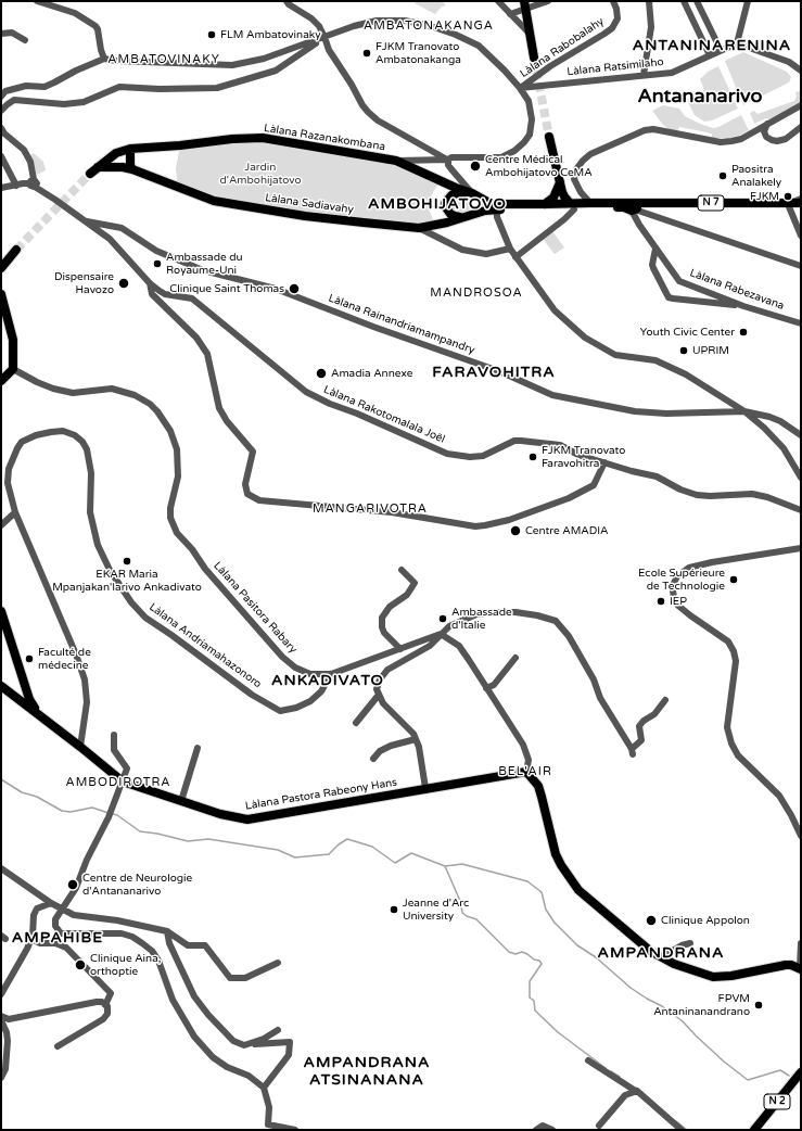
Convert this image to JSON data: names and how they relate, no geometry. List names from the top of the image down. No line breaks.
{"streets":{"main road":["Làlana Razanakombana","N 7","Làlana Sadiavahy","Làlana Pastora Rabeony Hans","N 2"],"street":["Làlana Rabobalahy","Làlana Ratsimilaho","Làlana Rabezavana","Làlana Rainandriamampandry","Làlana Rakotomalala Joël","Làlana Pasitora Rabary","Làlana Andriamahazonoro"]},"crossings":[["Làlana Rabobalahy","Làlana Ratsimilaho"],["Làlana Razanakombana","Làlana Sadiavahy"],["N 7","Làlana Sadiavahy"],["N 7","Làlana Rabezavana"],["Làlana Rainandriamampandry","Làlana Rakotomalala Joël"],["Làlana Pasitora Rabary","Làlana Andriamahazonoro"]],"districts":["AMBATONAKANGA","ANTANINARENINA","AMBATOVINAKY","Antananarivo","AMBOHIJATOVO","MANDROSOA","FARAVOHITRA","MANGARIVOTRA","ANKADIVATO","BEL'AIR","AMBODIROTRA","AMPAHIBE","AMPANDRANA","AMPANDRANA ATSINANANA"],"parks":["Jardin d'Ambohijatovo"],"places":["FLM Ambatovinaky","FJKM Tranovato Ambatonakanga","Centre Médical Ambohijatovo CeMA","Paositra Analakely","FJKM","Ambassade du Royaume-Uni","Dispensaire Havozo","Clinique Saint Thomas","Youth Civic Center","UPRIM","Amadia Annexe","FJKM Tranovato Faravohitra","Centre AMADIA","EKAR Maria Mpanjakan'Iarivo Ankadivato","Ecole Supérieure de Technologie","IEP","Ambassade d'Italie","Faculté de médecine","Centre de Neurologie d'Antananarivo","Jeanne d'Arc University","Clinique Appolon","Clinique Aina, orthoptie","FPVM Antaninanandrano"]}
